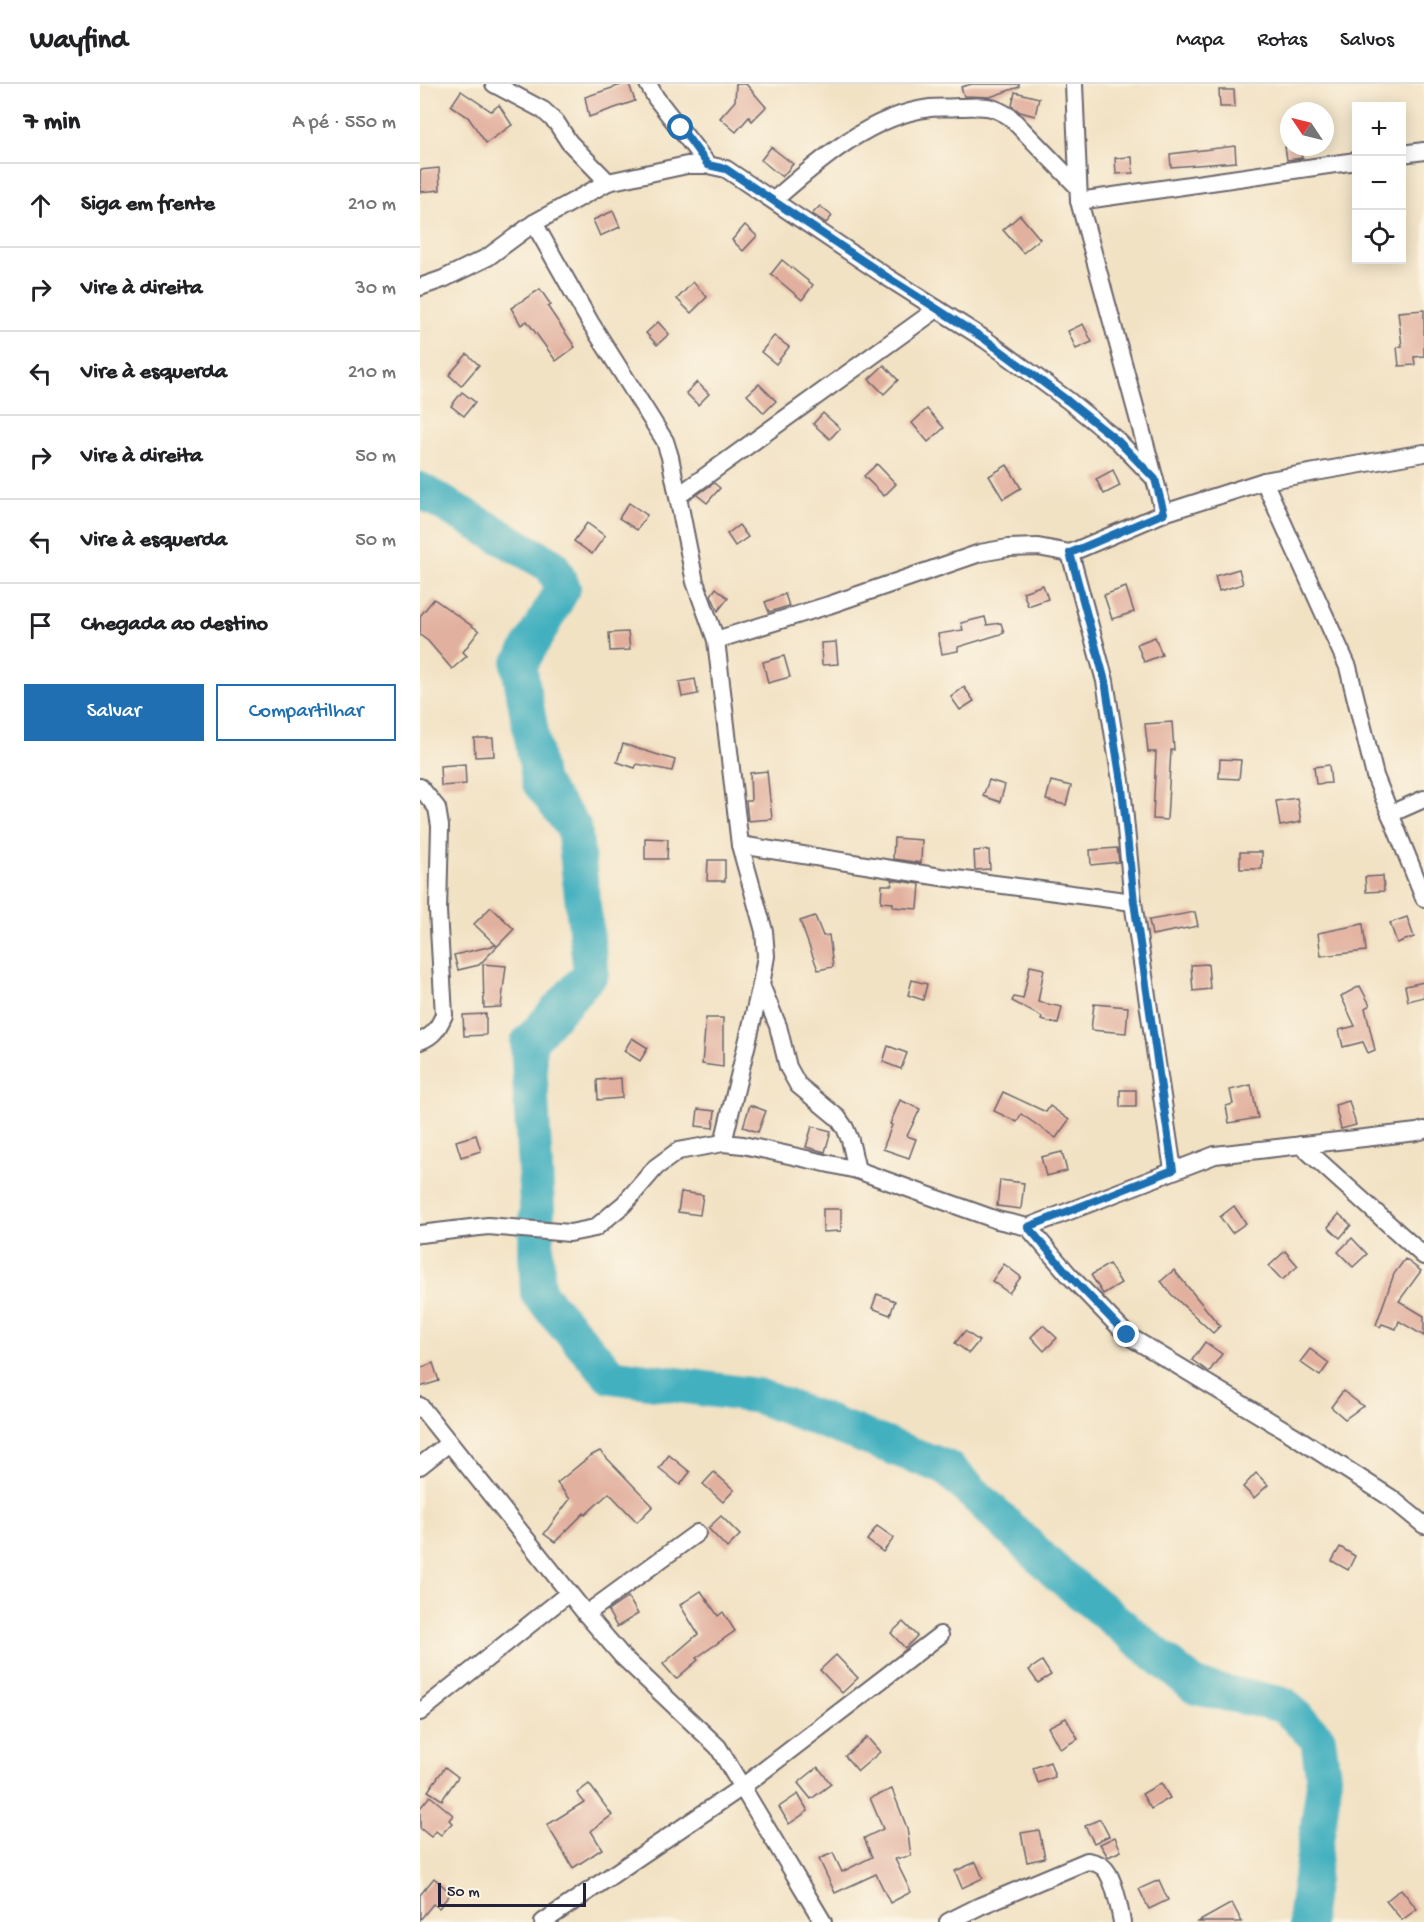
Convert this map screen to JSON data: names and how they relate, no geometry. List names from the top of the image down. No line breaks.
{"scale_bar":"50 m","north":"top left","page":{"header":"Wayfind","nav":["Mapa","Rotas","Salvos"],"heading":["7 min","A pé · 550 m"],"map_buttons":["+","−"],"list":[["Siga em frente","210 m"],["Vire à direita","30 m"],["Vire à esquerda","210 m"],["Vire à direita","50 m"],["Vire à esquerda","50 m"],"Chegada ao destino"],"buttons":["Salvar","Compartilhar"],"scale":"50 m"}}
